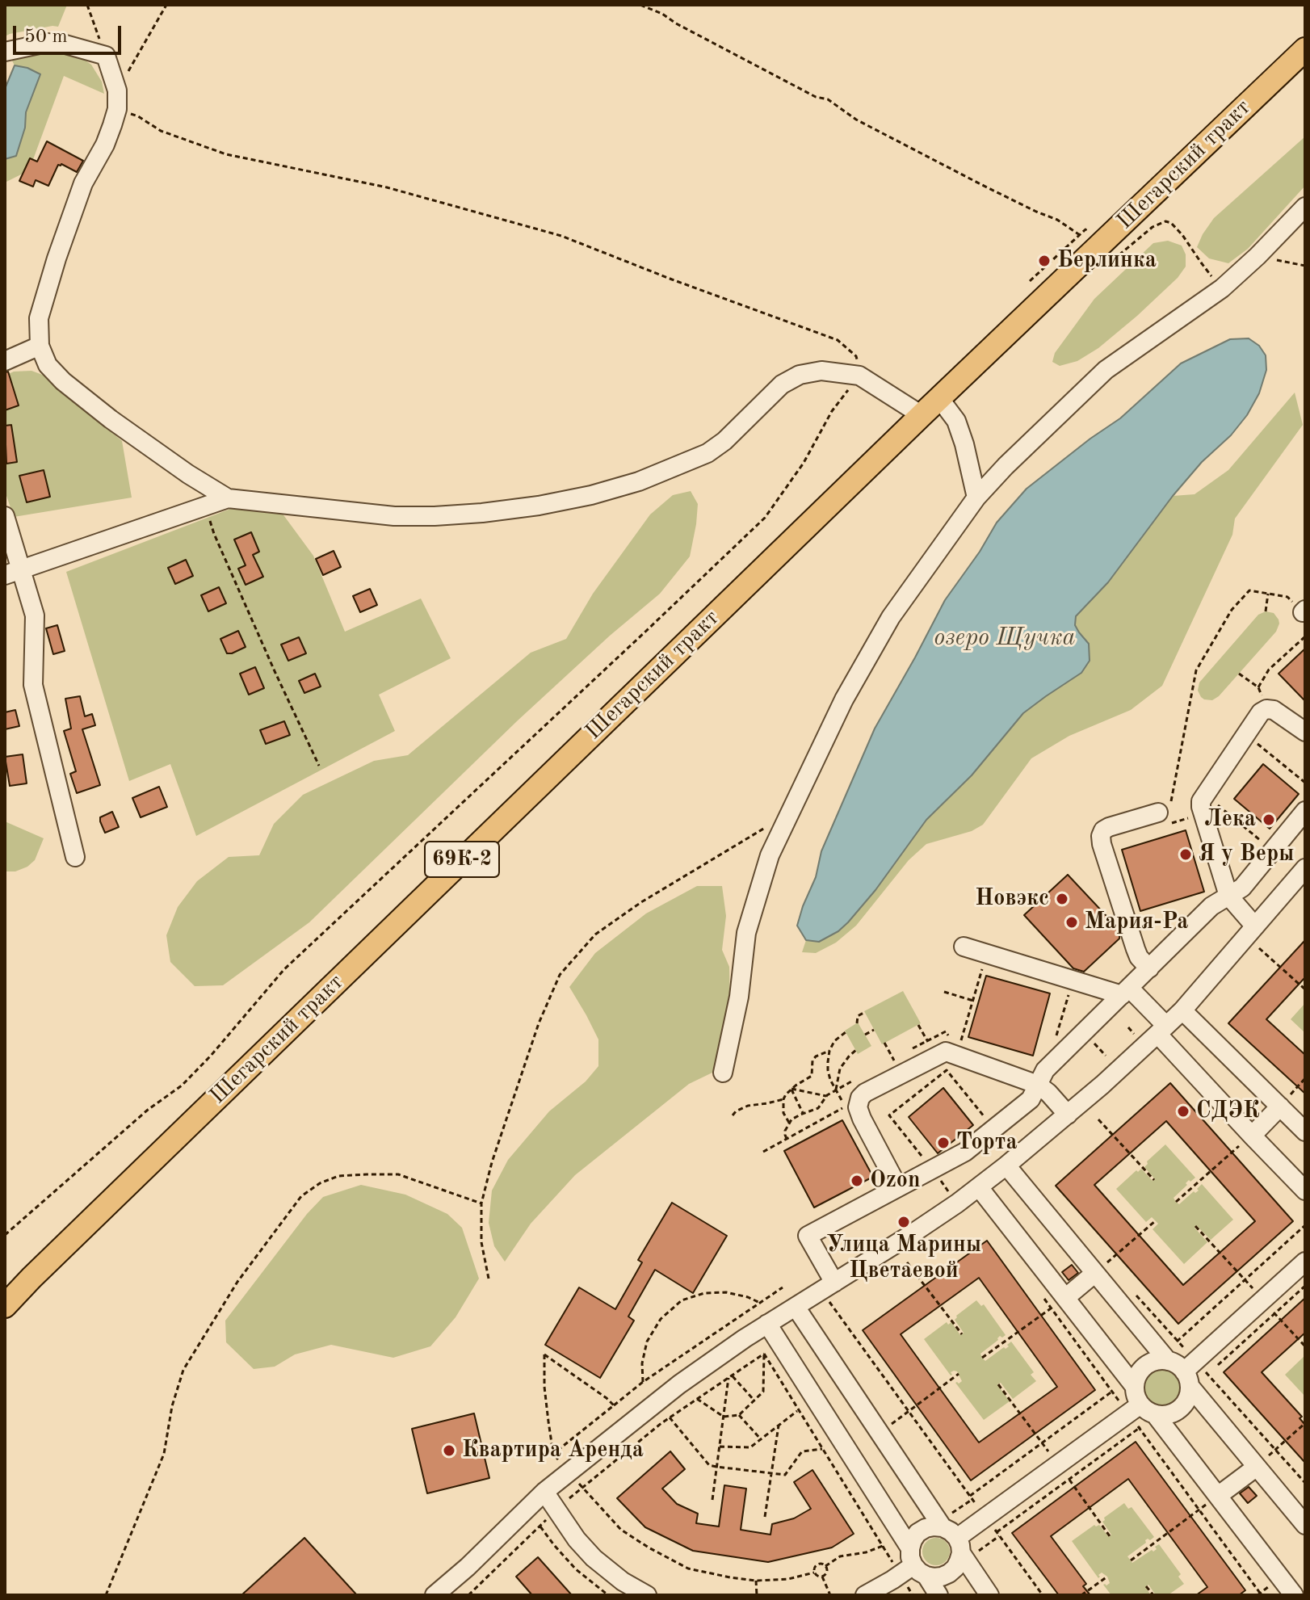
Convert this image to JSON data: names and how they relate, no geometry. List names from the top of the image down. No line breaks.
{"streets":{"main road":["Шегарский тракт","69К-2"]},"water":["озеро Щучка"],"places":["Берлинка","Лека","Я у Веры","Новэкс","Мария-Ра","СДЭК","Торта","Ozon","Улица Марины Цветаевой","Квартира Аренда"],"scale_bar":"50 m"}
